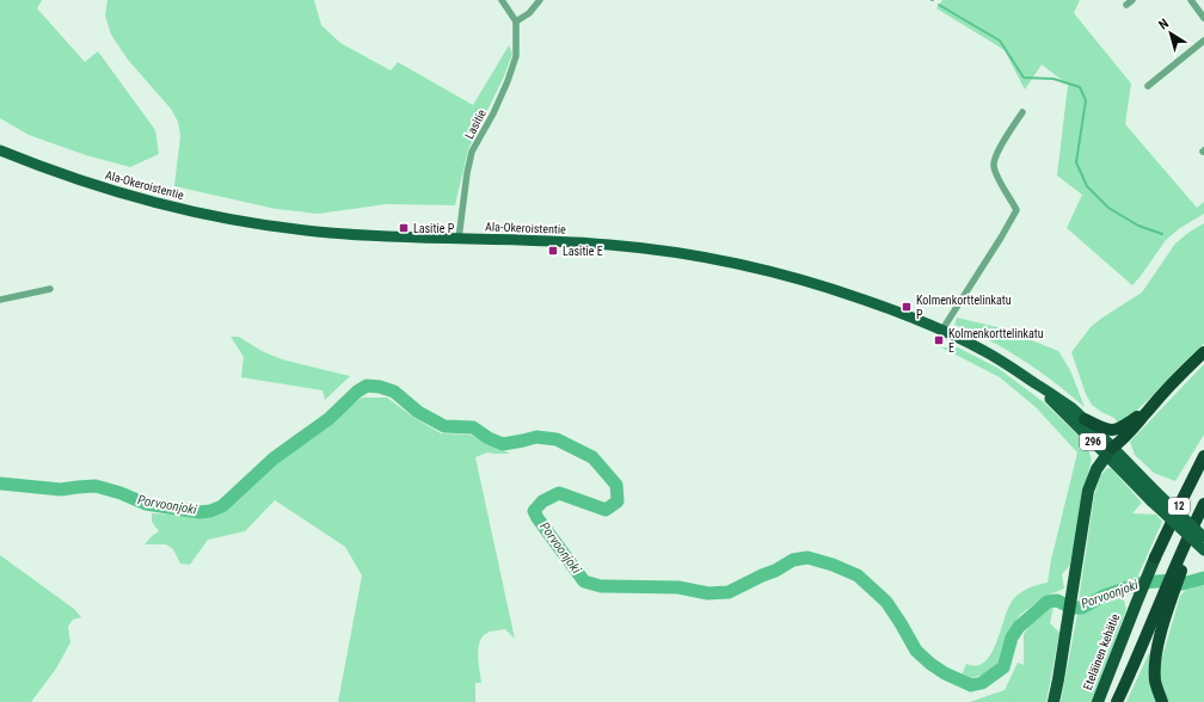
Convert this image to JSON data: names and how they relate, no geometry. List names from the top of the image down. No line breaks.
{"streets":{"highway":["12","Eteläinen kehätie"],"main road":["Ala-Okeroistentie","296"],"street":["Lasitie"]},"crossings":[["Lasitie","Ala-Okeroistentie"]],"water":["Porvoonjoki"],"places":{"transit":["Lasitie P","Lasitie E","Kolmenkorttelinkatu P","Kolmenkorttelinkatu E"]},"north":"top left"}
